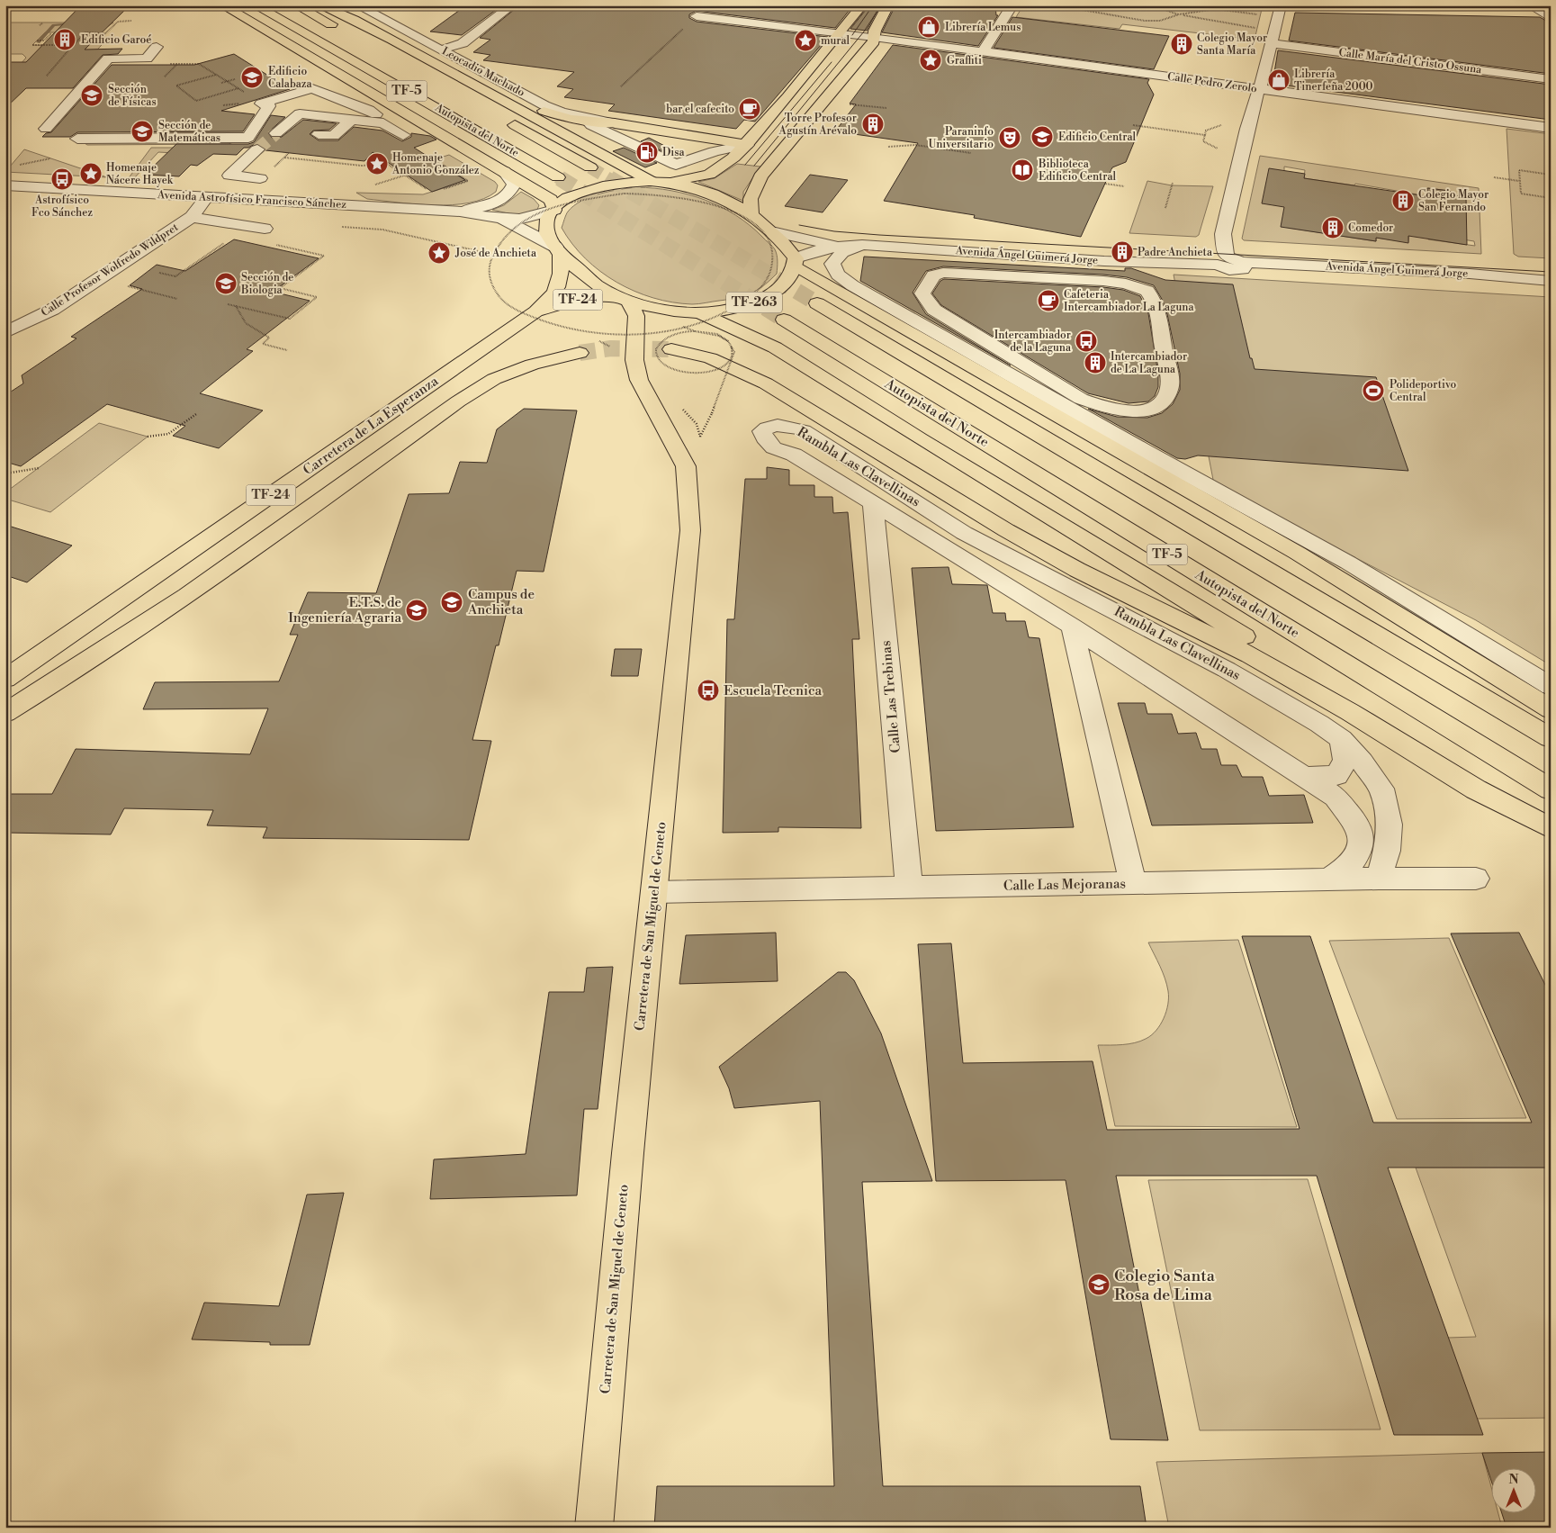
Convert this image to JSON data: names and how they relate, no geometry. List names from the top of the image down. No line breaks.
{"streets":{"main road":["TF-5","Autopista del Norte","TF-24","TF-263","Carretera de La Esperanza","Carretera de San Miguel de Geneto"],"street":["Calle María del Cristo Ossuna","Leocadio Machado","Calle Pedro Zerolo","Avenida Astrofísico Francisco Sánchez","Avenida Ángel Guimerá Jorge","Calle Profesor Wolfredo Wildpret","Rambla Las Clavellinas","Calle Las Trebinas","Calle Las Mejoranas"]},"crossings":[["Avenida Astrofísico Francisco Sánchez","Calle Profesor Wolfredo Wildpret"],["Avenida Astrofísico Francisco Sánchez","TF-263"],["Avenida Astrofísico Francisco Sánchez","Carretera de La Esperanza"],["TF-263","Carretera de La Esperanza"],["TF-263","Carretera de San Miguel de Geneto"],["Carretera de La Esperanza","Carretera de San Miguel de Geneto"],["Rambla Las Clavellinas","Calle Las Trebinas"],["Rambla Las Clavellinas","Calle Las Mejoranas"],["Calle Las Trebinas","Calle Las Mejoranas"],["Calle Las Mejoranas","Carretera de San Miguel de Geneto"]],"places":{"shop":["Librería Lemus","Librería Tinerfeña 2000"],"building":["Edificio Garoé","Colegio Mayor Santa María","Torre Profesor Agustín Arévalo","Colegio Mayor San Fernando","Comedor","Padre Anchieta","Intercambiador de La Laguna"],"place":["mural","Graffiti","Homenaje Antonio González","Homenaje Nácere Hayek","José de Anchieta"],"school or university":["Edificio Calabaza","Sección de Físicas","Sección de Matemáticas","Edificio Central","Sección de Biologia","Campus de Anchieta","E.T.S. de Ingeniería Agraria","Colegio Santa Rosa de Lima"],"cafe":["bar el cafecito","Cafeteria Intercambiador La Laguna"],"theatre":["Paraninfo Universitario"],"fuel station":["Disa"],"library":["Biblioteca Edificio Central"],"bus stop":["Astrofísico Fco Sánchez","Intercambiador de la Laguna","Escuela Tecnica"],"sports":["Polideportivo Central"]},"north":"top"}
